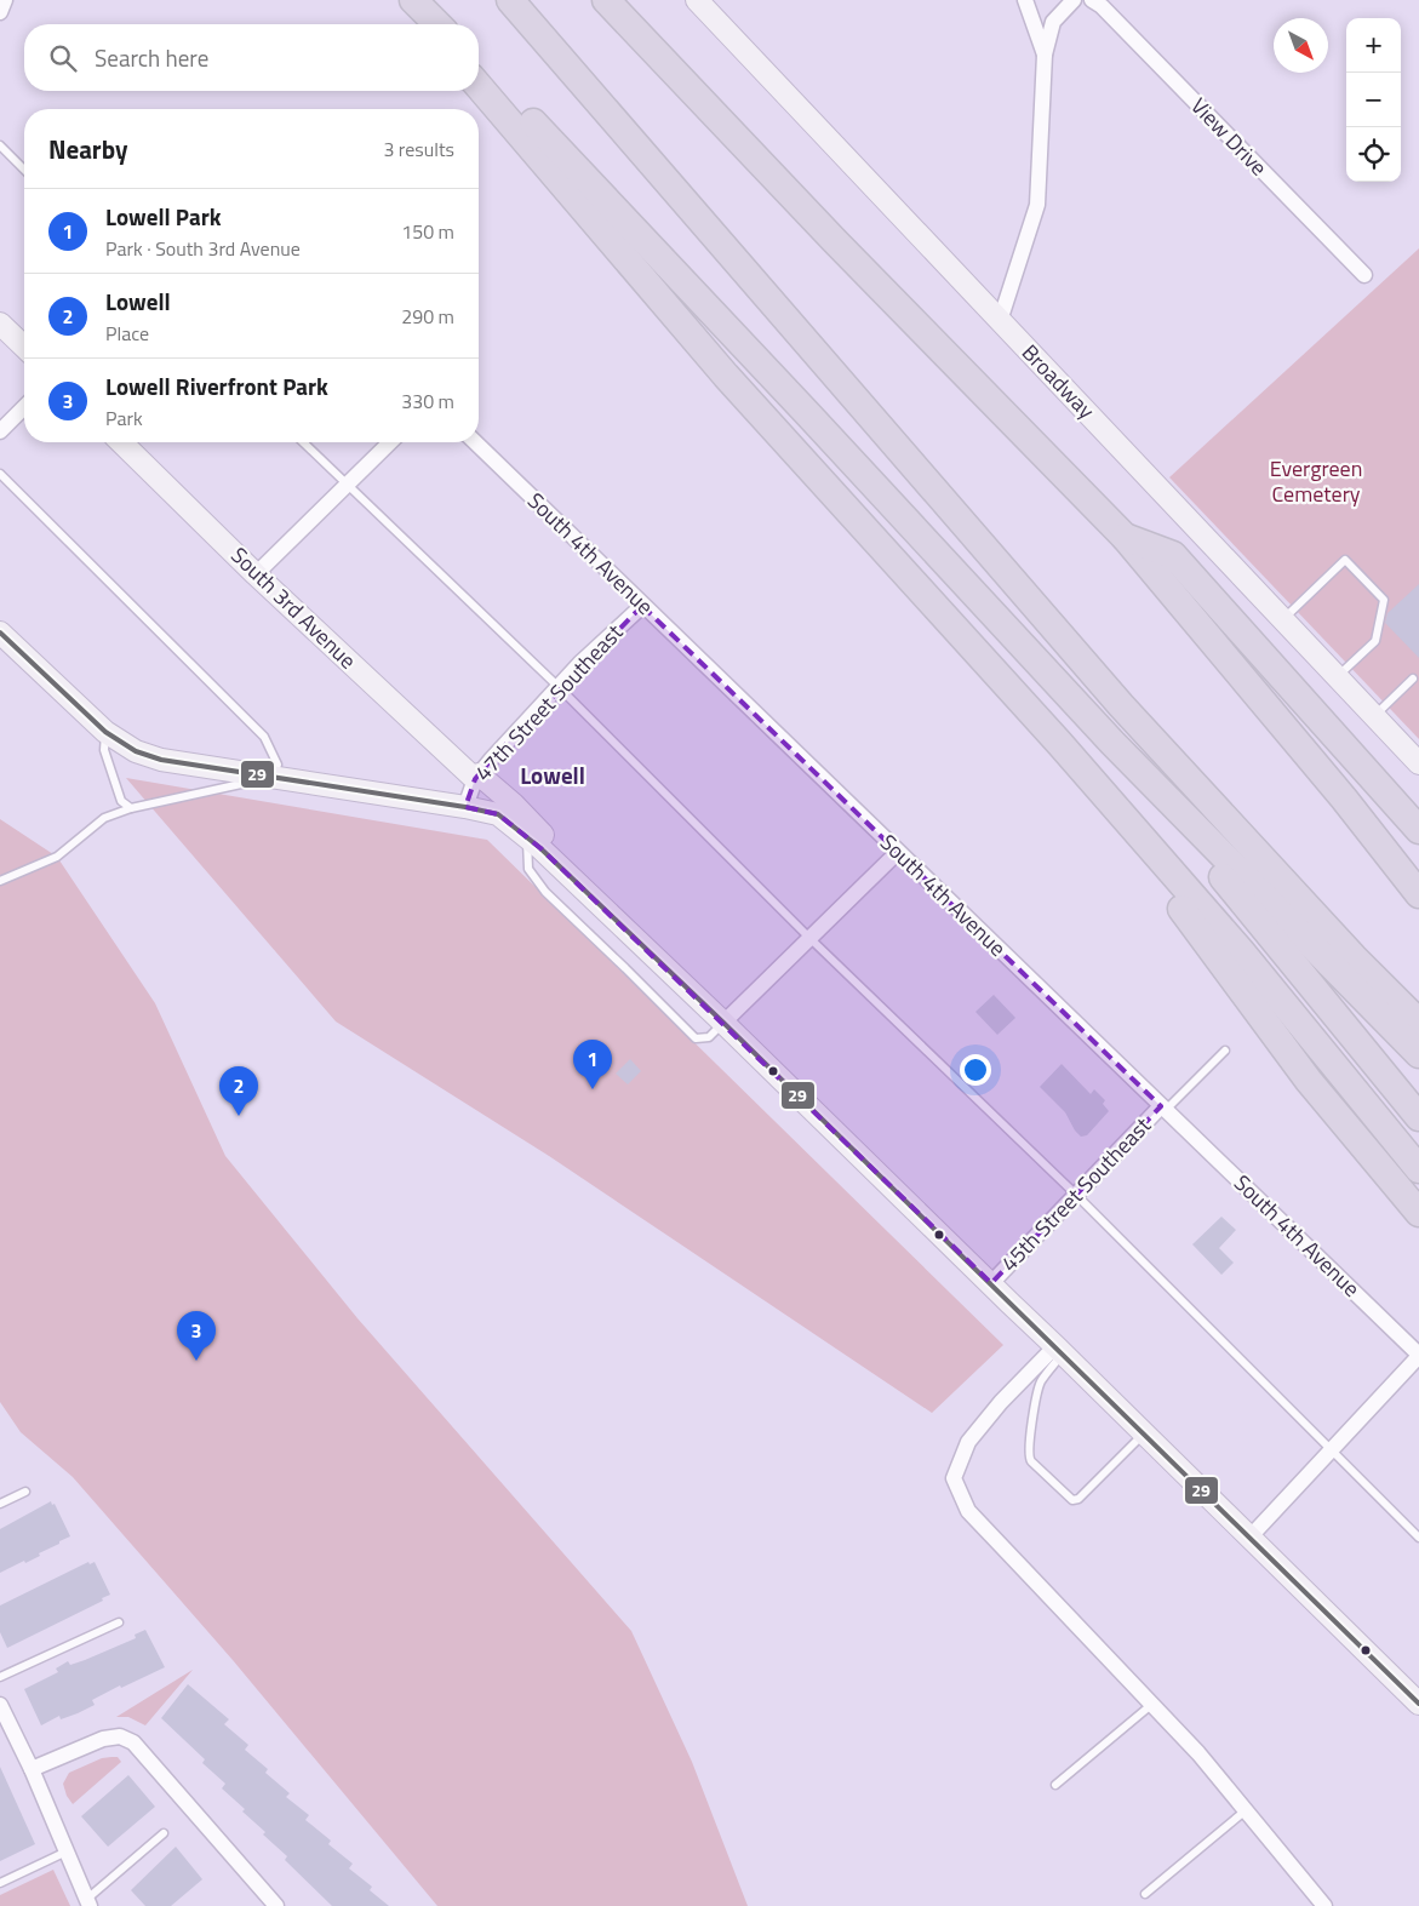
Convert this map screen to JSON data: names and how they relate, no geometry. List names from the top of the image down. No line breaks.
{"streets":{"street":["View Drive","Broadway","South 4th Avenue","South 3rd Avenue","47th Street Southeast","45th Street Southeast"]},"crossings":[["South 4th Avenue","47th Street Southeast"],["South 4th Avenue","45th Street Southeast"],["South 3rd Avenue","47th Street Southeast"]],"districts":["Lowell"],"parks":["Evergreen Cemetery"],"lines":["transit line 29"],"north":"bottom right","page":{"map_buttons":["+","−"],"search":"Search here","heading":["Nearby","3 results"],"list":[{"mark":"1","name":"Lowell Park","note":"Park · South 3rd Avenue","value":"150 m"},{"mark":"2","name":"Lowell","note":"Place","value":"290 m"},{"mark":"3","name":"Lowell Riverfront Park","note":"Park","value":"330 m"}],"pins":["1","2","3"]}}
